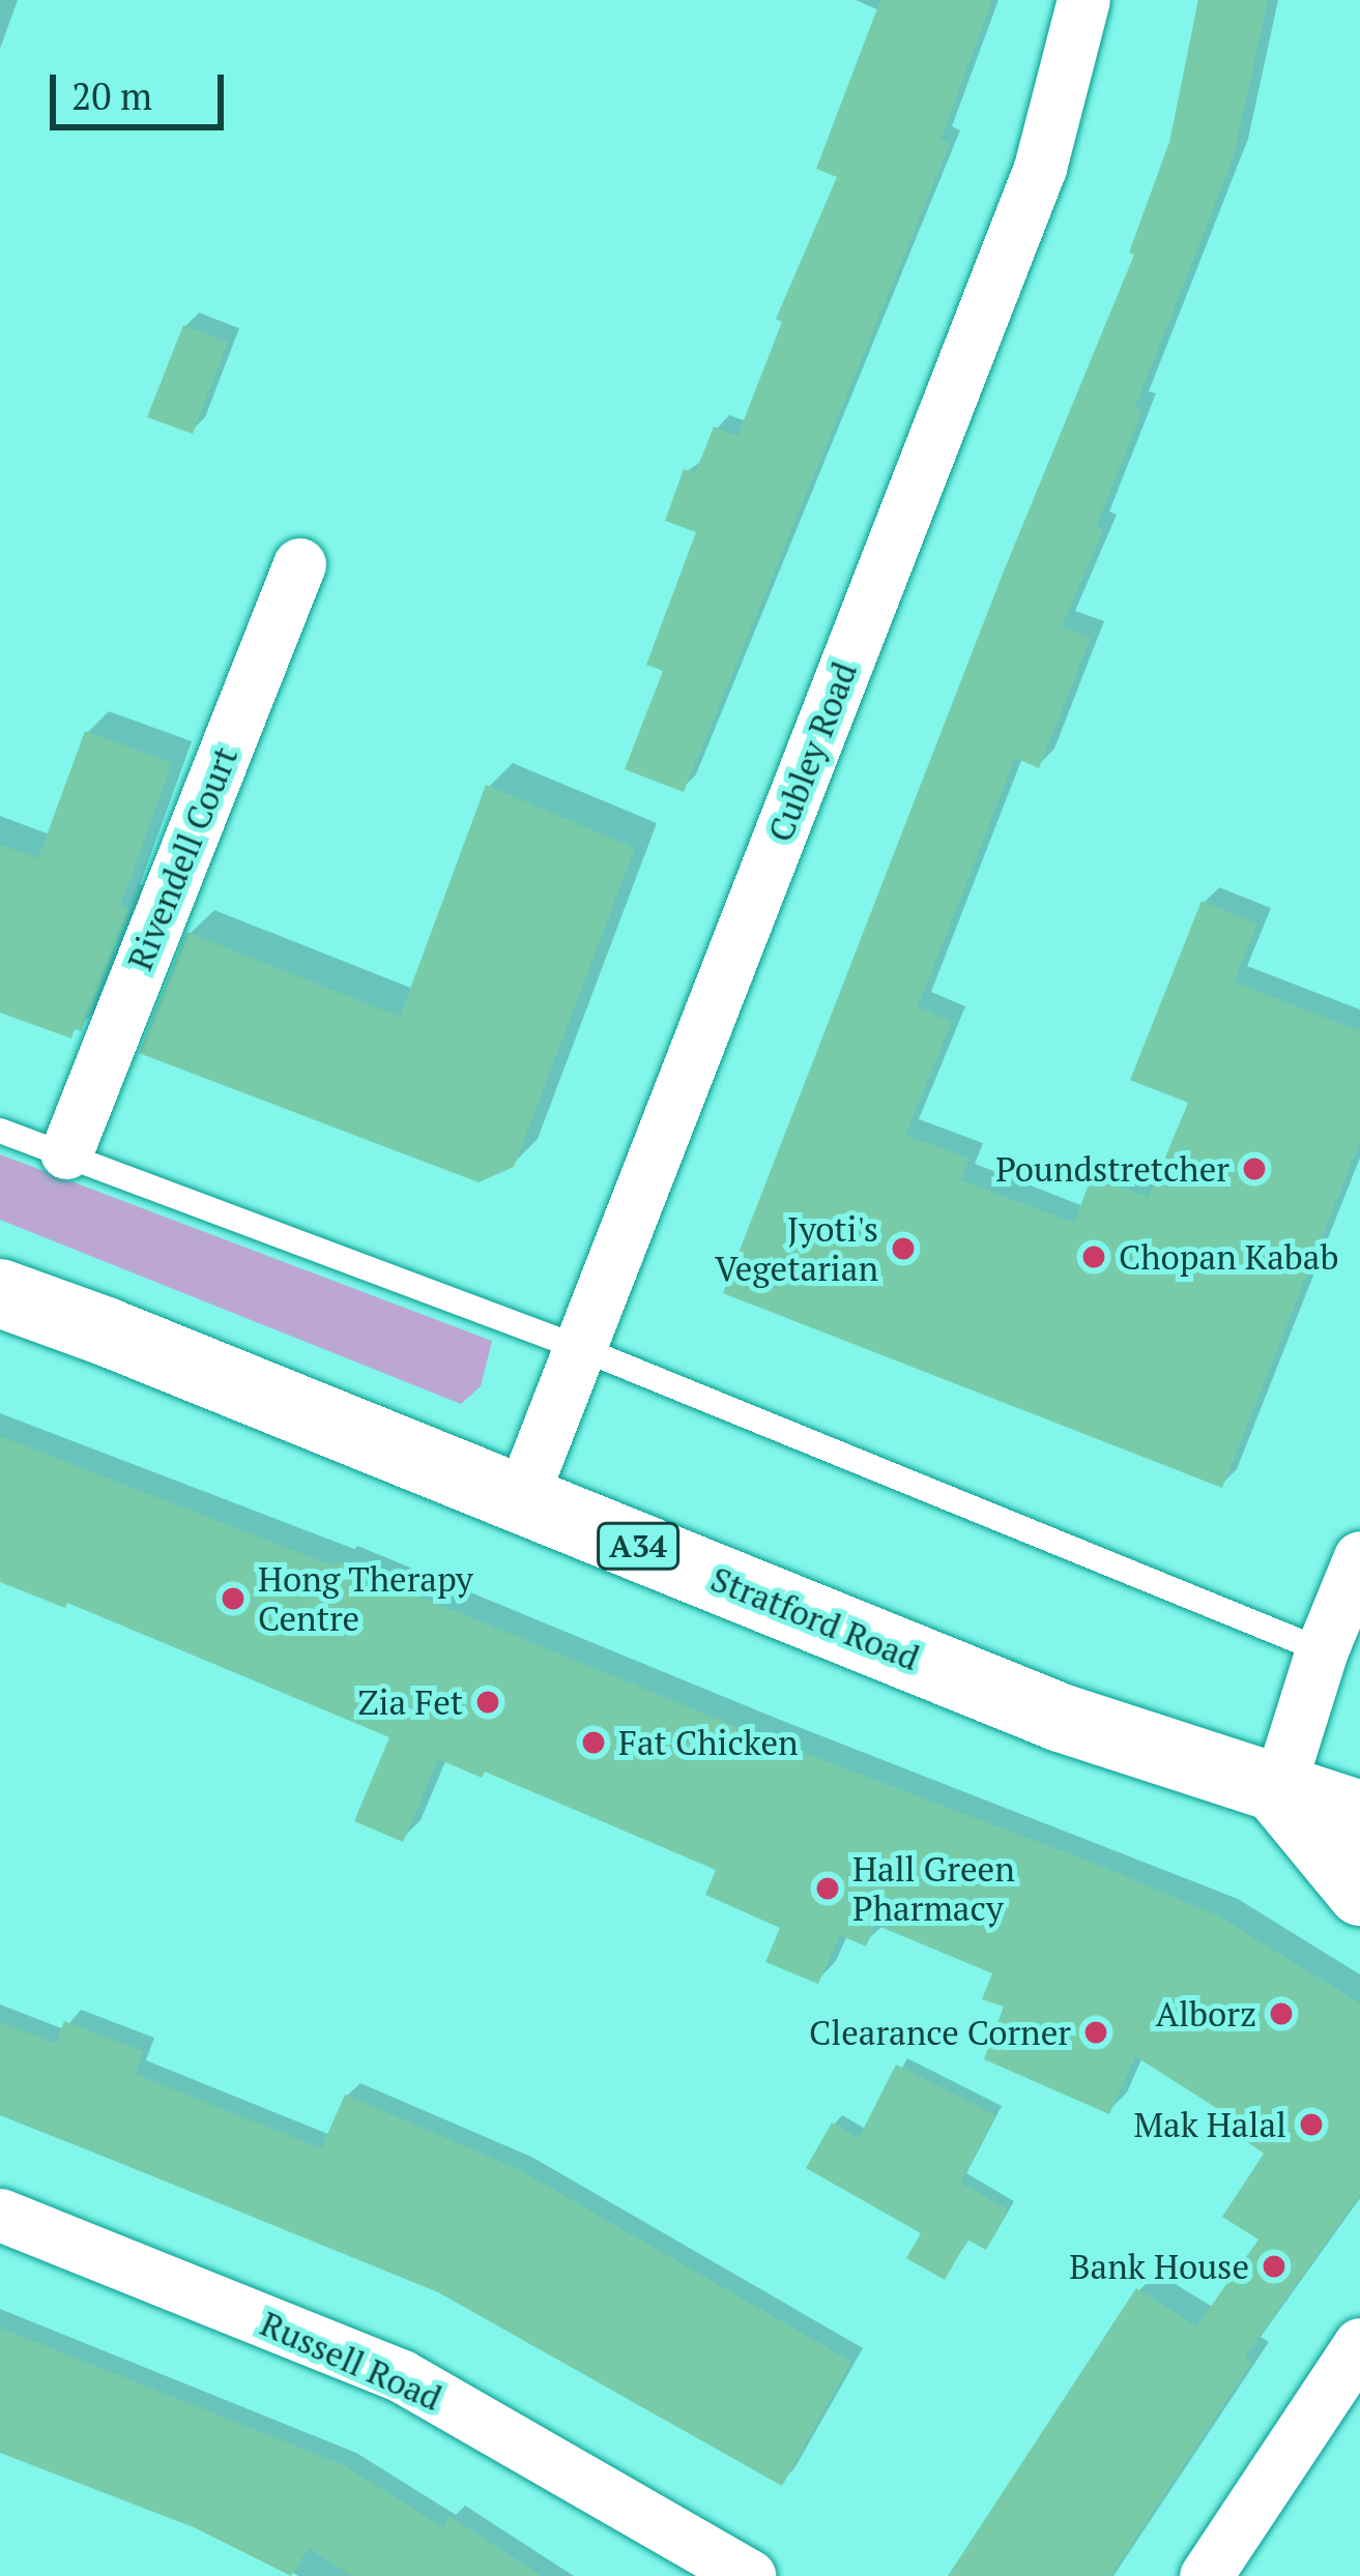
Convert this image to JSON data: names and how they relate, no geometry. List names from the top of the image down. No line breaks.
{"streets":{"highway":["A34","Stratford Road"],"street":["Cubley Road","Rivendell Court","Russell Road"]},"crossings":[["Cubley Road","Stratford Road"]],"places":["Poundstretcher","Jyoti's Vegetarian","Chopan Kabab","Hong Therapy Centre","Zia Fet","Fat Chicken","Hall Green Pharmacy","Alborz","Clearance Corner","Mak Halal","Bank House"],"scale_bar":"20 m"}
